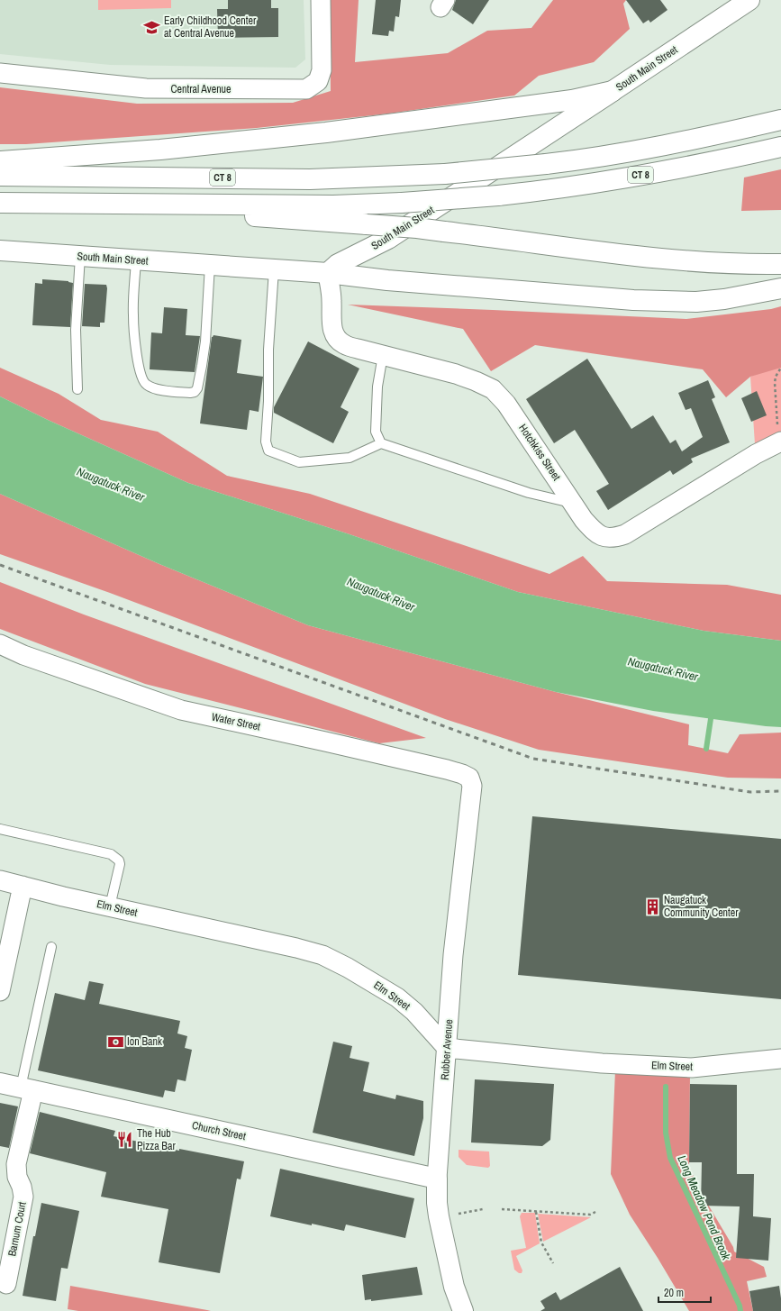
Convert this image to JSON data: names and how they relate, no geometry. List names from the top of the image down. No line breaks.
{"streets":{"main road":["South Main Street","CT 8","Rubber Avenue","Church Street"],"street":["Central Avenue","Hotchkiss Street","Water Street","Elm Street","Barnum Court"]},"crossings":[["South Main Street","Hotchkiss Street"],["Water Street","Rubber Avenue"],["Elm Street","Rubber Avenue"],["Rubber Avenue","Church Street"],["Church Street","Barnum Court"]],"water":["Naugatuck River","Long Meadow Pond Brook"],"places":{"school or university":["Early Childhood Center at Central Avenue"],"building":["Naugatuck Community Center"],"bank":["Ion Bank"],"restaurant":["The Hub Pizza Bar"]},"scale_bar":"20 m"}
